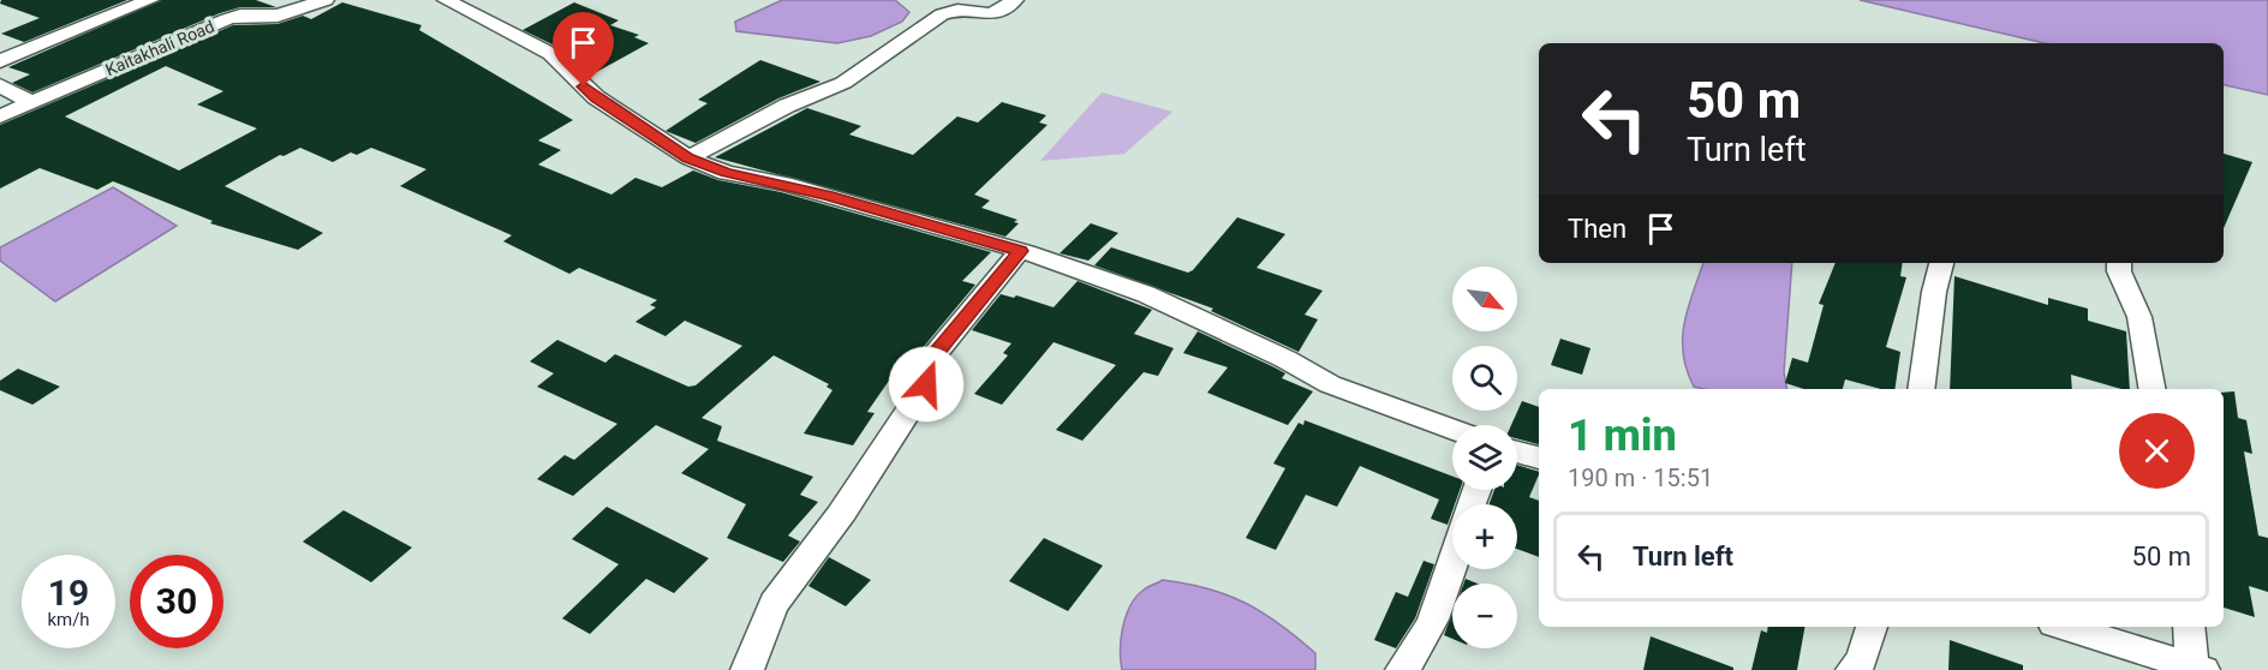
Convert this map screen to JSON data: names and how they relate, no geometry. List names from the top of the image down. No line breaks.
{"streets":{"street":["Kaitakhali Road"]},"north":"bottom right","page":{"turn":["50 m","Turn left"],"then":"Then","map_buttons":["+","−"],"heading":["1 min","190 m · 15:51"],"list":[{"name":"Turn left","value":"50 m"}],"speed":"19 km/h","limit":"30"}}
